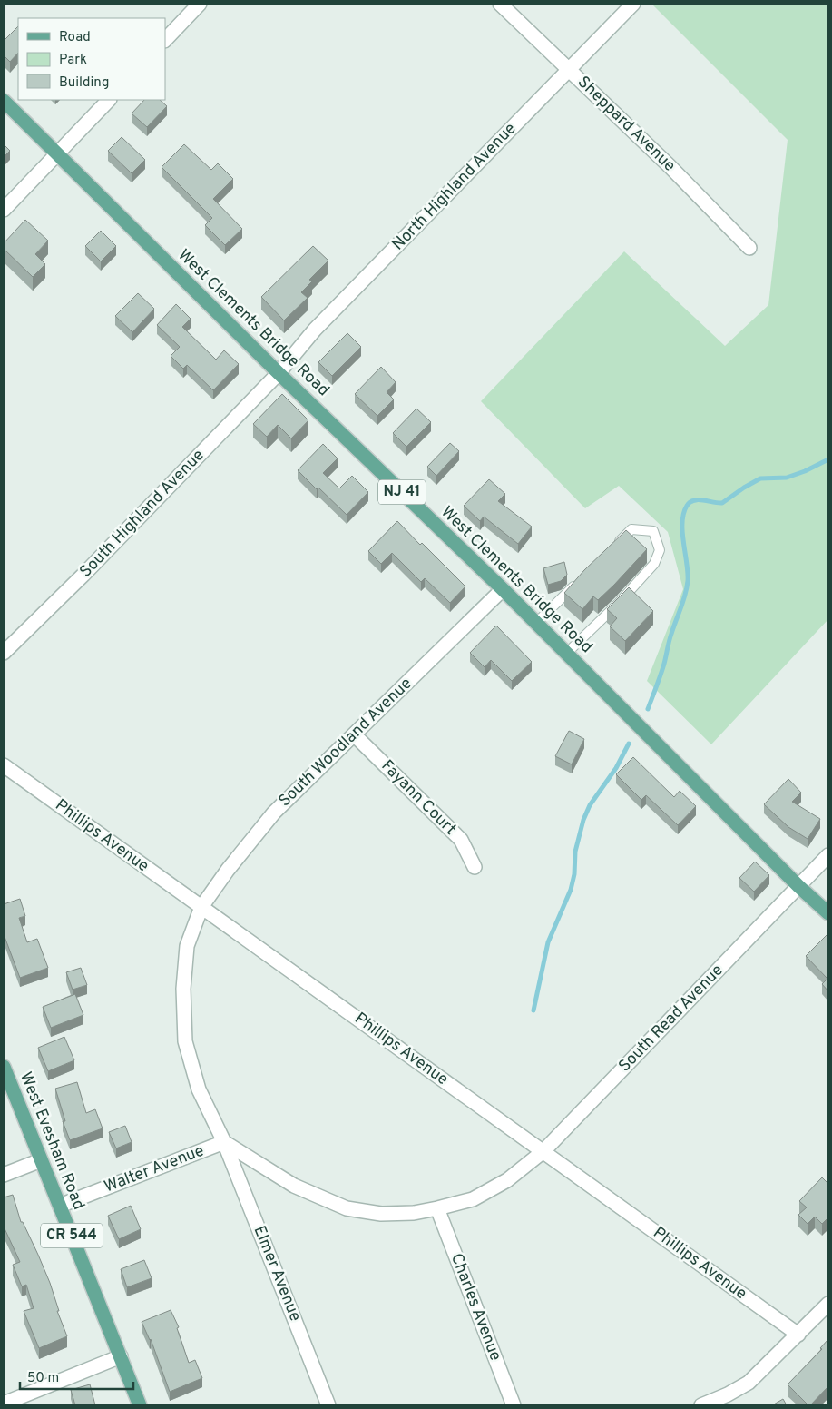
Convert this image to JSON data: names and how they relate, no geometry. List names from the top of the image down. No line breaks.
{"streets":{"main road":["West Clements Bridge Road","NJ 41","West Evesham Road","CR 544"],"street":["Sheppard Avenue","North Highland Avenue","South Highland Avenue","South Woodland Avenue","Fayann Court","Phillips Avenue","South Read Avenue","Walter Avenue","Elmer Avenue","Charles Avenue"]},"crossings":[["Sheppard Avenue","North Highland Avenue"],["North Highland Avenue","West Clements Bridge Road"],["North Highland Avenue","South Highland Avenue"],["West Clements Bridge Road","South Highland Avenue"],["West Clements Bridge Road","South Woodland Avenue"],["West Clements Bridge Road","South Read Avenue"],["South Woodland Avenue","Fayann Court"],["South Woodland Avenue","Phillips Avenue"],["South Woodland Avenue","South Read Avenue"],["South Woodland Avenue","Walter Avenue"],["South Woodland Avenue","Elmer Avenue"],["Phillips Avenue","South Read Avenue"],["South Read Avenue","Walter Avenue"],["South Read Avenue","Elmer Avenue"],["South Read Avenue","Charles Avenue"],["West Evesham Road","Walter Avenue"],["Walter Avenue","Elmer Avenue"]],"legend":["Road","Park","Building"],"scale_bar":"50 m"}
